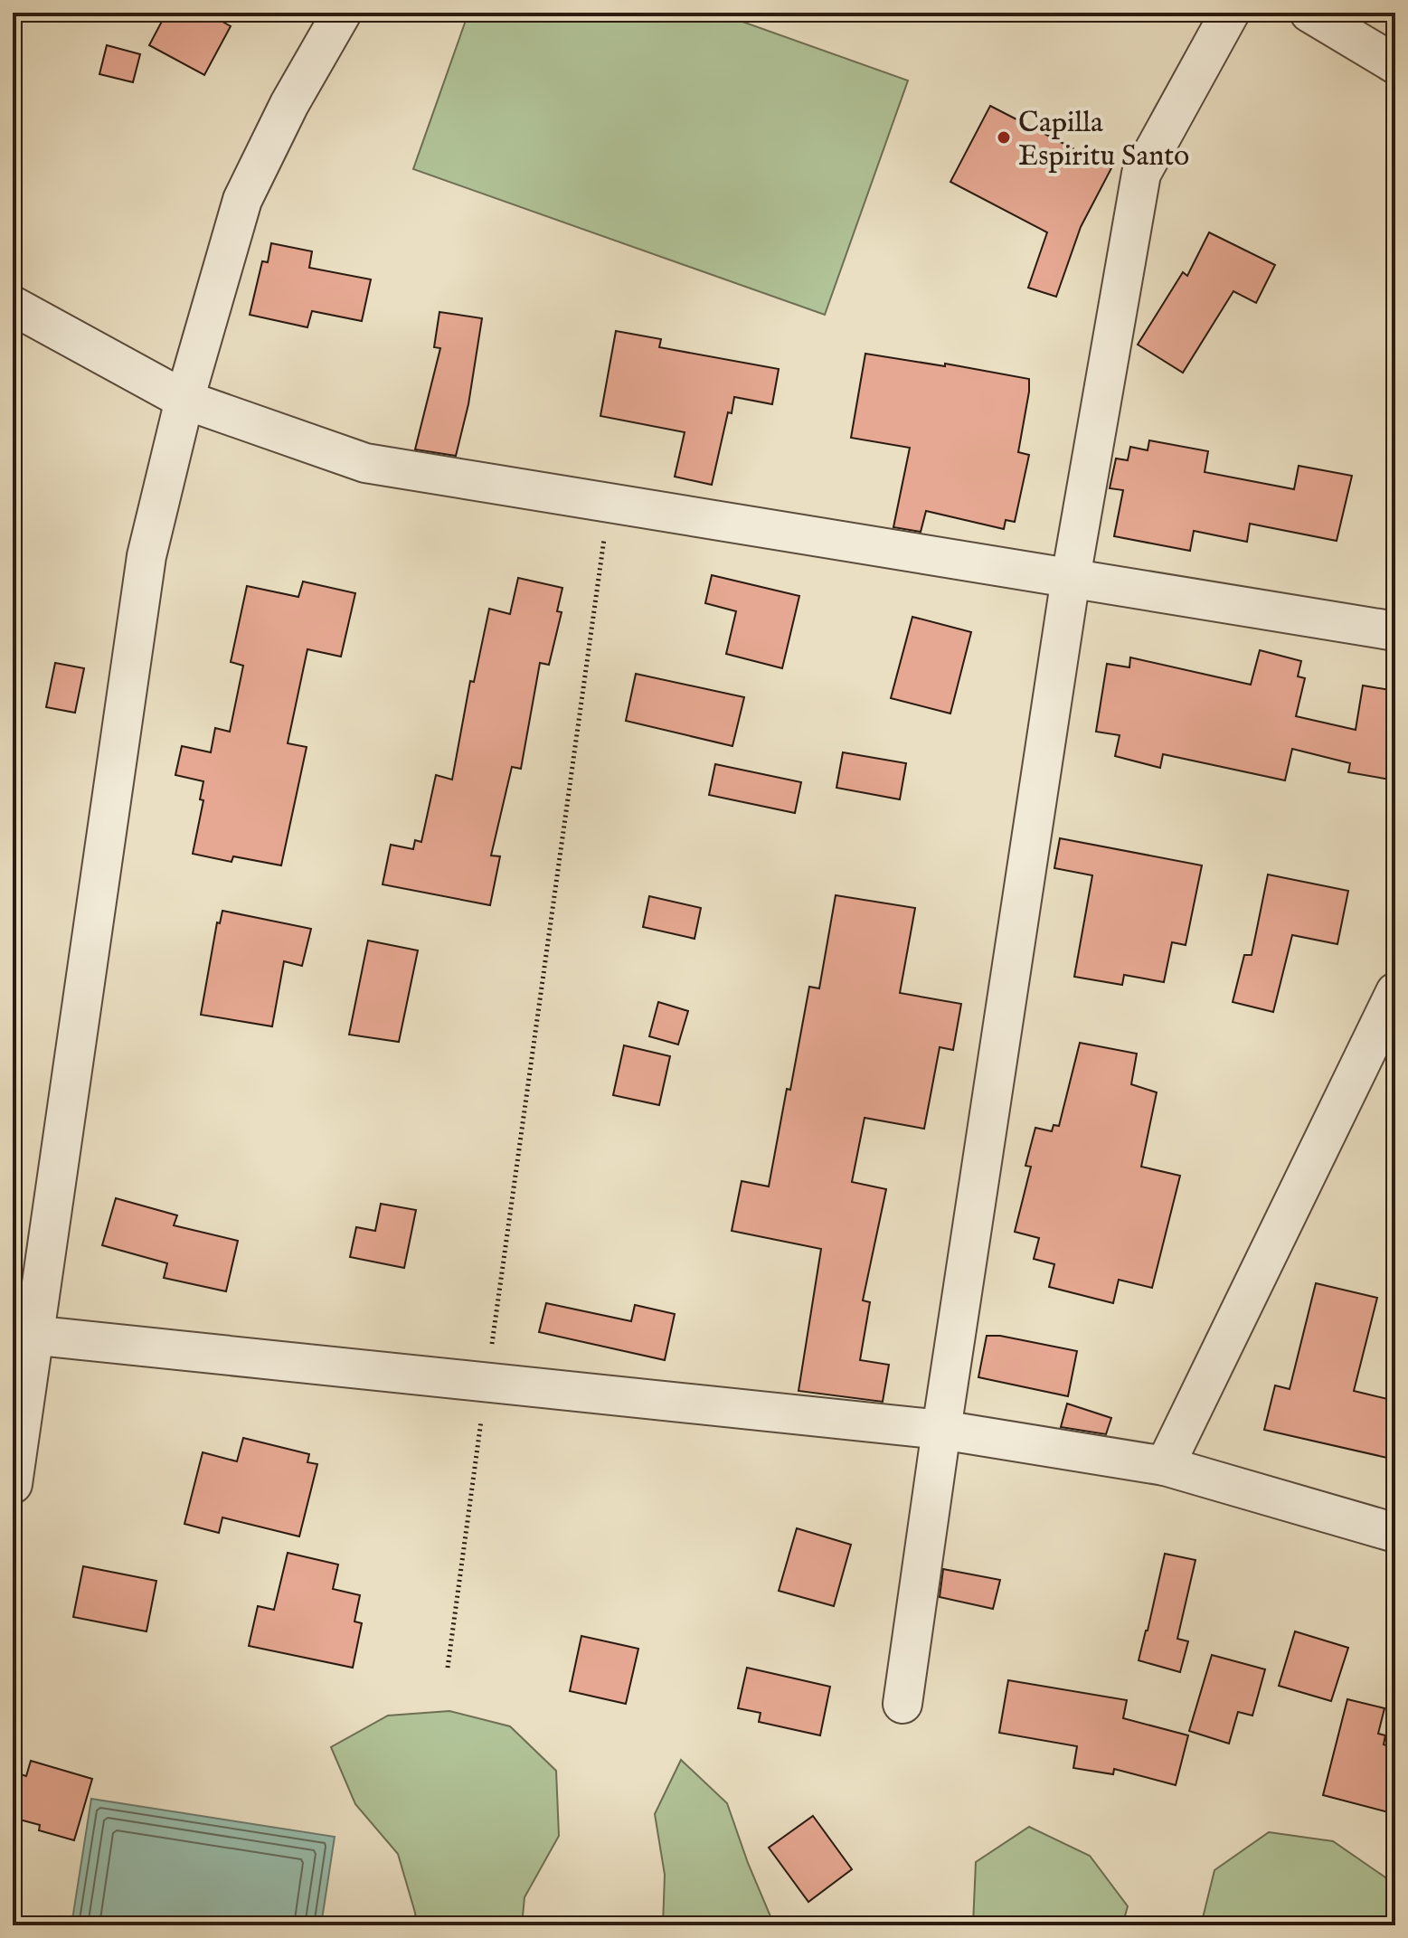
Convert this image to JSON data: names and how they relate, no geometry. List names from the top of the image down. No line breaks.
{"places":["Capilla Espiritu Santo"]}
